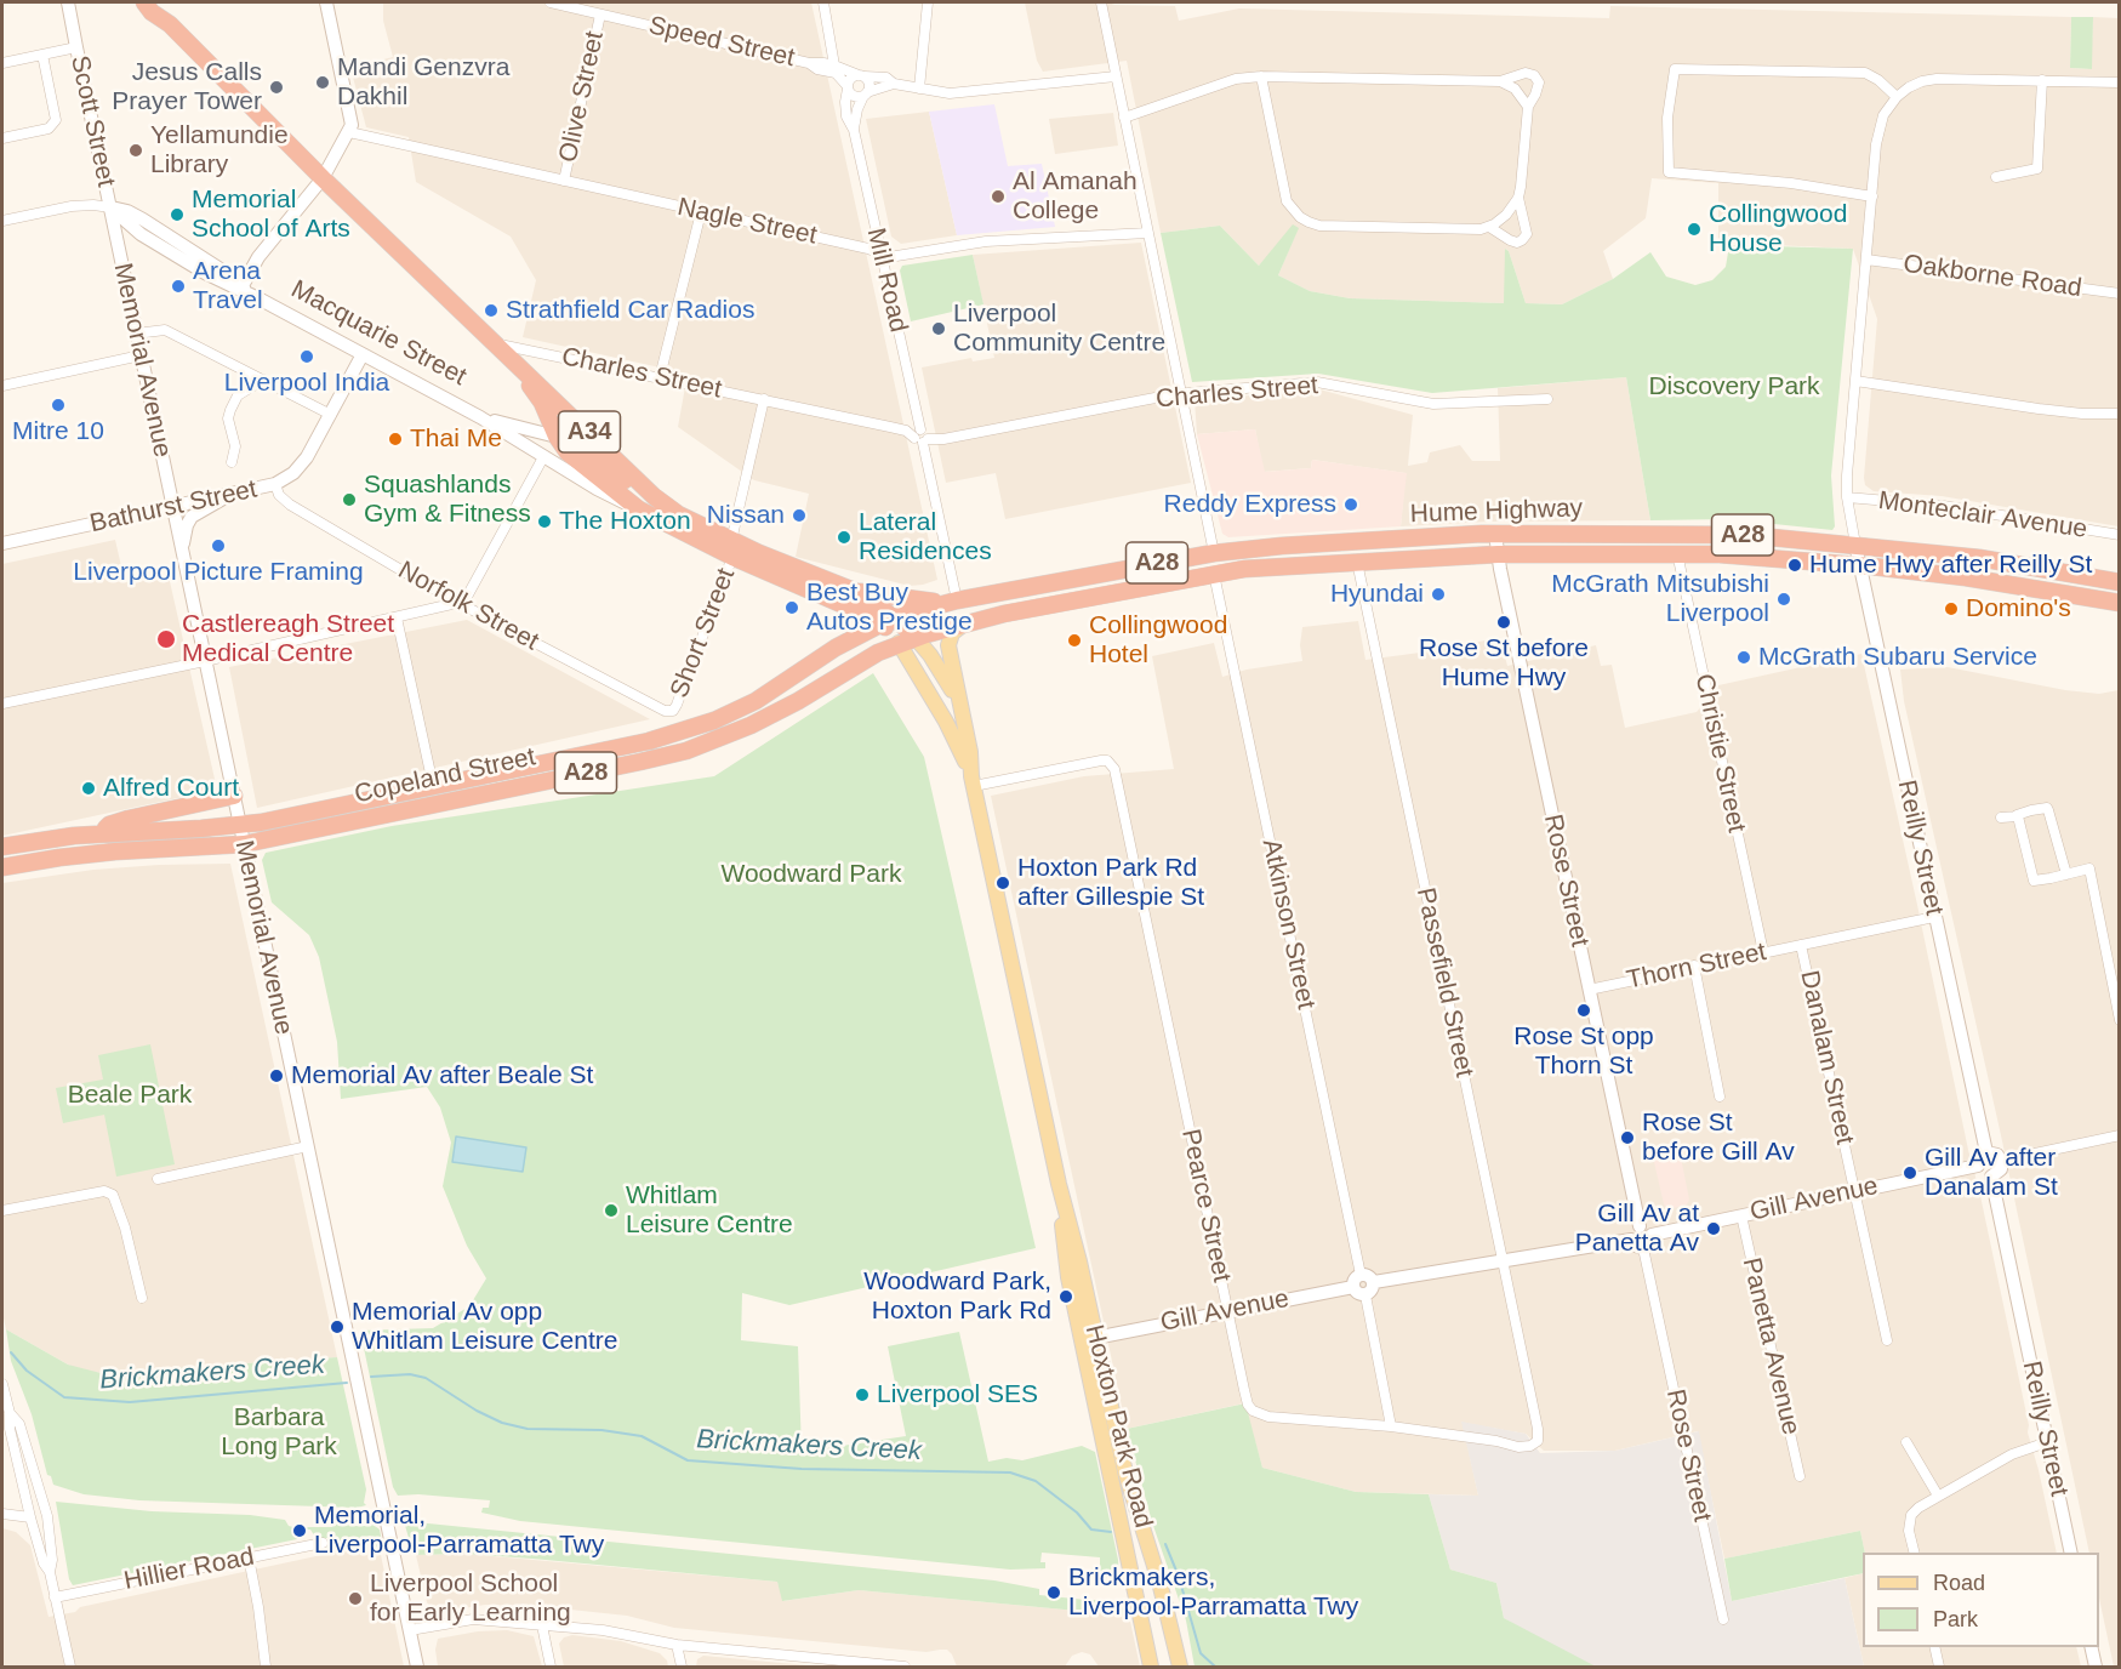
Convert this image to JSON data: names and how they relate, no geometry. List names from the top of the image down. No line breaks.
{"streets":{"highway":["Macquarie Street","A34","Hume Highway","A28","Copeland Street"],"main road":["Hoxton Park Road"],"street":["Speed Street","Olive Street","Scott Street","Nagle Street","Oakborne Road","Mill Road","Memorial Avenue","Charles Street","Bathurst Street","Monteclair Avenue","Norfolk Street","Short Street","Christie Street","Reilly Street","Rose Street","Atkinson Street","Thorn Street","Passefield Street","Danalam Street","Gill Avenue","Pearce Street","Panetta Avenue","Hillier Road"]},"crossings":[["Speed Street","Olive Street"],["Speed Street","Mill Road"],["Olive Street","Nagle Street"],["Scott Street","Macquarie Street"],["Scott Street","Memorial Avenue"],["Nagle Street","Mill Road"],["Mill Road","Charles Street"],["Mill Road","Hume Highway"],["Macquarie Street","Memorial Avenue"],["Macquarie Street","A34"],["Macquarie Street","Bathurst Street"],["Macquarie Street","Hume Highway"],["Macquarie Street","Short Street"],["Macquarie Street","Copeland Street"],["Memorial Avenue","Bathurst Street"],["Memorial Avenue","Copeland Street"],["Charles Street","A34"],["Charles Street","Short Street"],["A34","Hume Highway"],["A34","Copeland Street"],["A34","Hoxton Park Road"],["Bathurst Street","Norfolk Street"],["Hume Highway","Christie Street"],["Hume Highway","Copeland Street"],["Hume Highway","Reilly Street"],["Hume Highway","Rose Street"],["Hume Highway","Atkinson Street"],["Hume Highway","Passefield Street"],["Hume Highway","Hoxton Park Road"],["Norfolk Street","Short Street"],["Christie Street","Thorn Street"],["Copeland Street","Hoxton Park Road"],["Reilly Street","Thorn Street"],["Reilly Street","Gill Avenue"],["Rose Street","Thorn Street"],["Atkinson Street","Gill Avenue"],["Thorn Street","Danalam Street"],["Passefield Street","Pearce Street"],["Danalam Street","Gill Avenue"],["Gill Avenue","Pearce Street"],["Gill Avenue","Panetta Avenue"],["Gill Avenue","Hoxton Park Road"],["Pearce Street","Hoxton Park Road"]],"water":["Brickmakers Creek"],"parks":["Discovery Park","Woodward Park","Beale Park","Barbara Long Park"],"places":["Mandi Genzvra Dakhil","Jesus Calls Prayer Tower","Yellamundie Library","Al Amanah College","Memorial School of Arts","Collingwood House","Arena Travel","Strathfield Car Radios","Liverpool Community Centre","Liverpool India","Mitre 10","Thai Me","Squashlands Gym & Fitness","Reddy Express","Nissan","The Hoxton","Lateral Residences","Liverpool Picture Framing","Hume Hwy after Reilly St","Hyundai","McGrath Mitsubishi Liverpool","Best Buy Autos Prestige","Domino's","Rose St before Hume Hwy","Castlereagh Street Medical Centre","Collingwood Hotel","McGrath Subaru Service","Alfred Court","Hoxton Park Rd after Gillespie St","Rose St opp Thorn St","Memorial Av after Beale St","Rose St before Gill Av","Gill Av after Danalam St","Whitlam Leisure Centre","Gill Av at Panetta Av","Woodward Park, Hoxton Park Rd","Memorial Av opp Whitlam Leisure Centre","Liverpool SES","Memorial, Liverpool-Parramatta Twy","Brickmakers, Liverpool-Parramatta Twy","Liverpool School for Early Learning"],"legend":["Road","Park"]}
